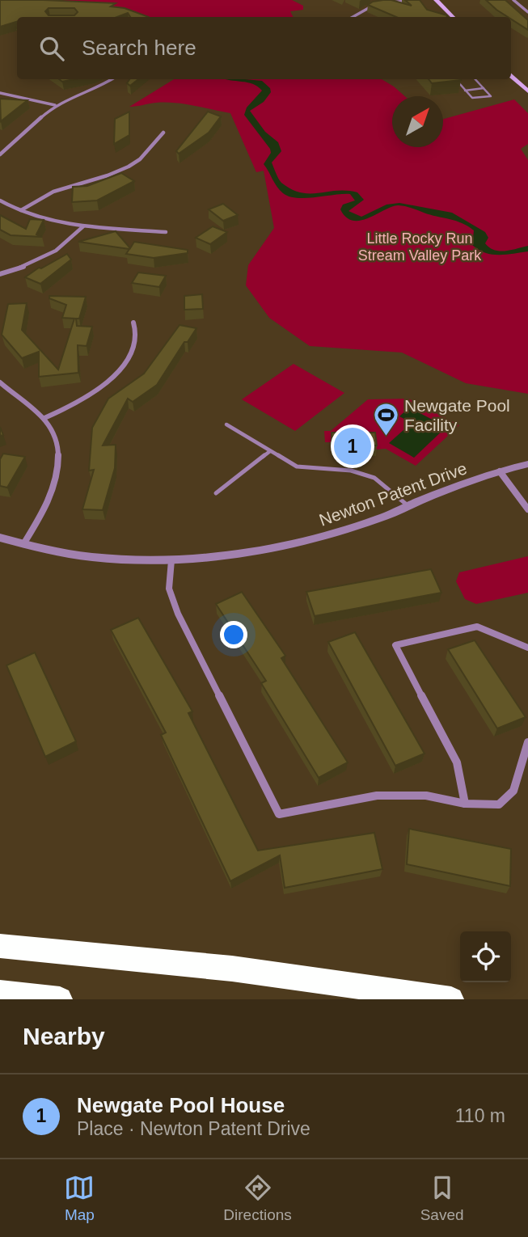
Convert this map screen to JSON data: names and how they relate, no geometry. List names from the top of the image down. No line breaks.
{"streets":{"street":["Newton Patent Drive"]},"parks":["Little Rocky Run Stream Valley Park"],"places":{"sports":["Newgate Pool Facility"]},"north":"top right","page":{"search":"Search here","pins":"1","heading":"Nearby","list":[{"mark":"1","name":"Newgate Pool House","note":"Place · Newton Patent Drive","value":"110 m"}],"nav":["Map","Directions","Saved"]}}
